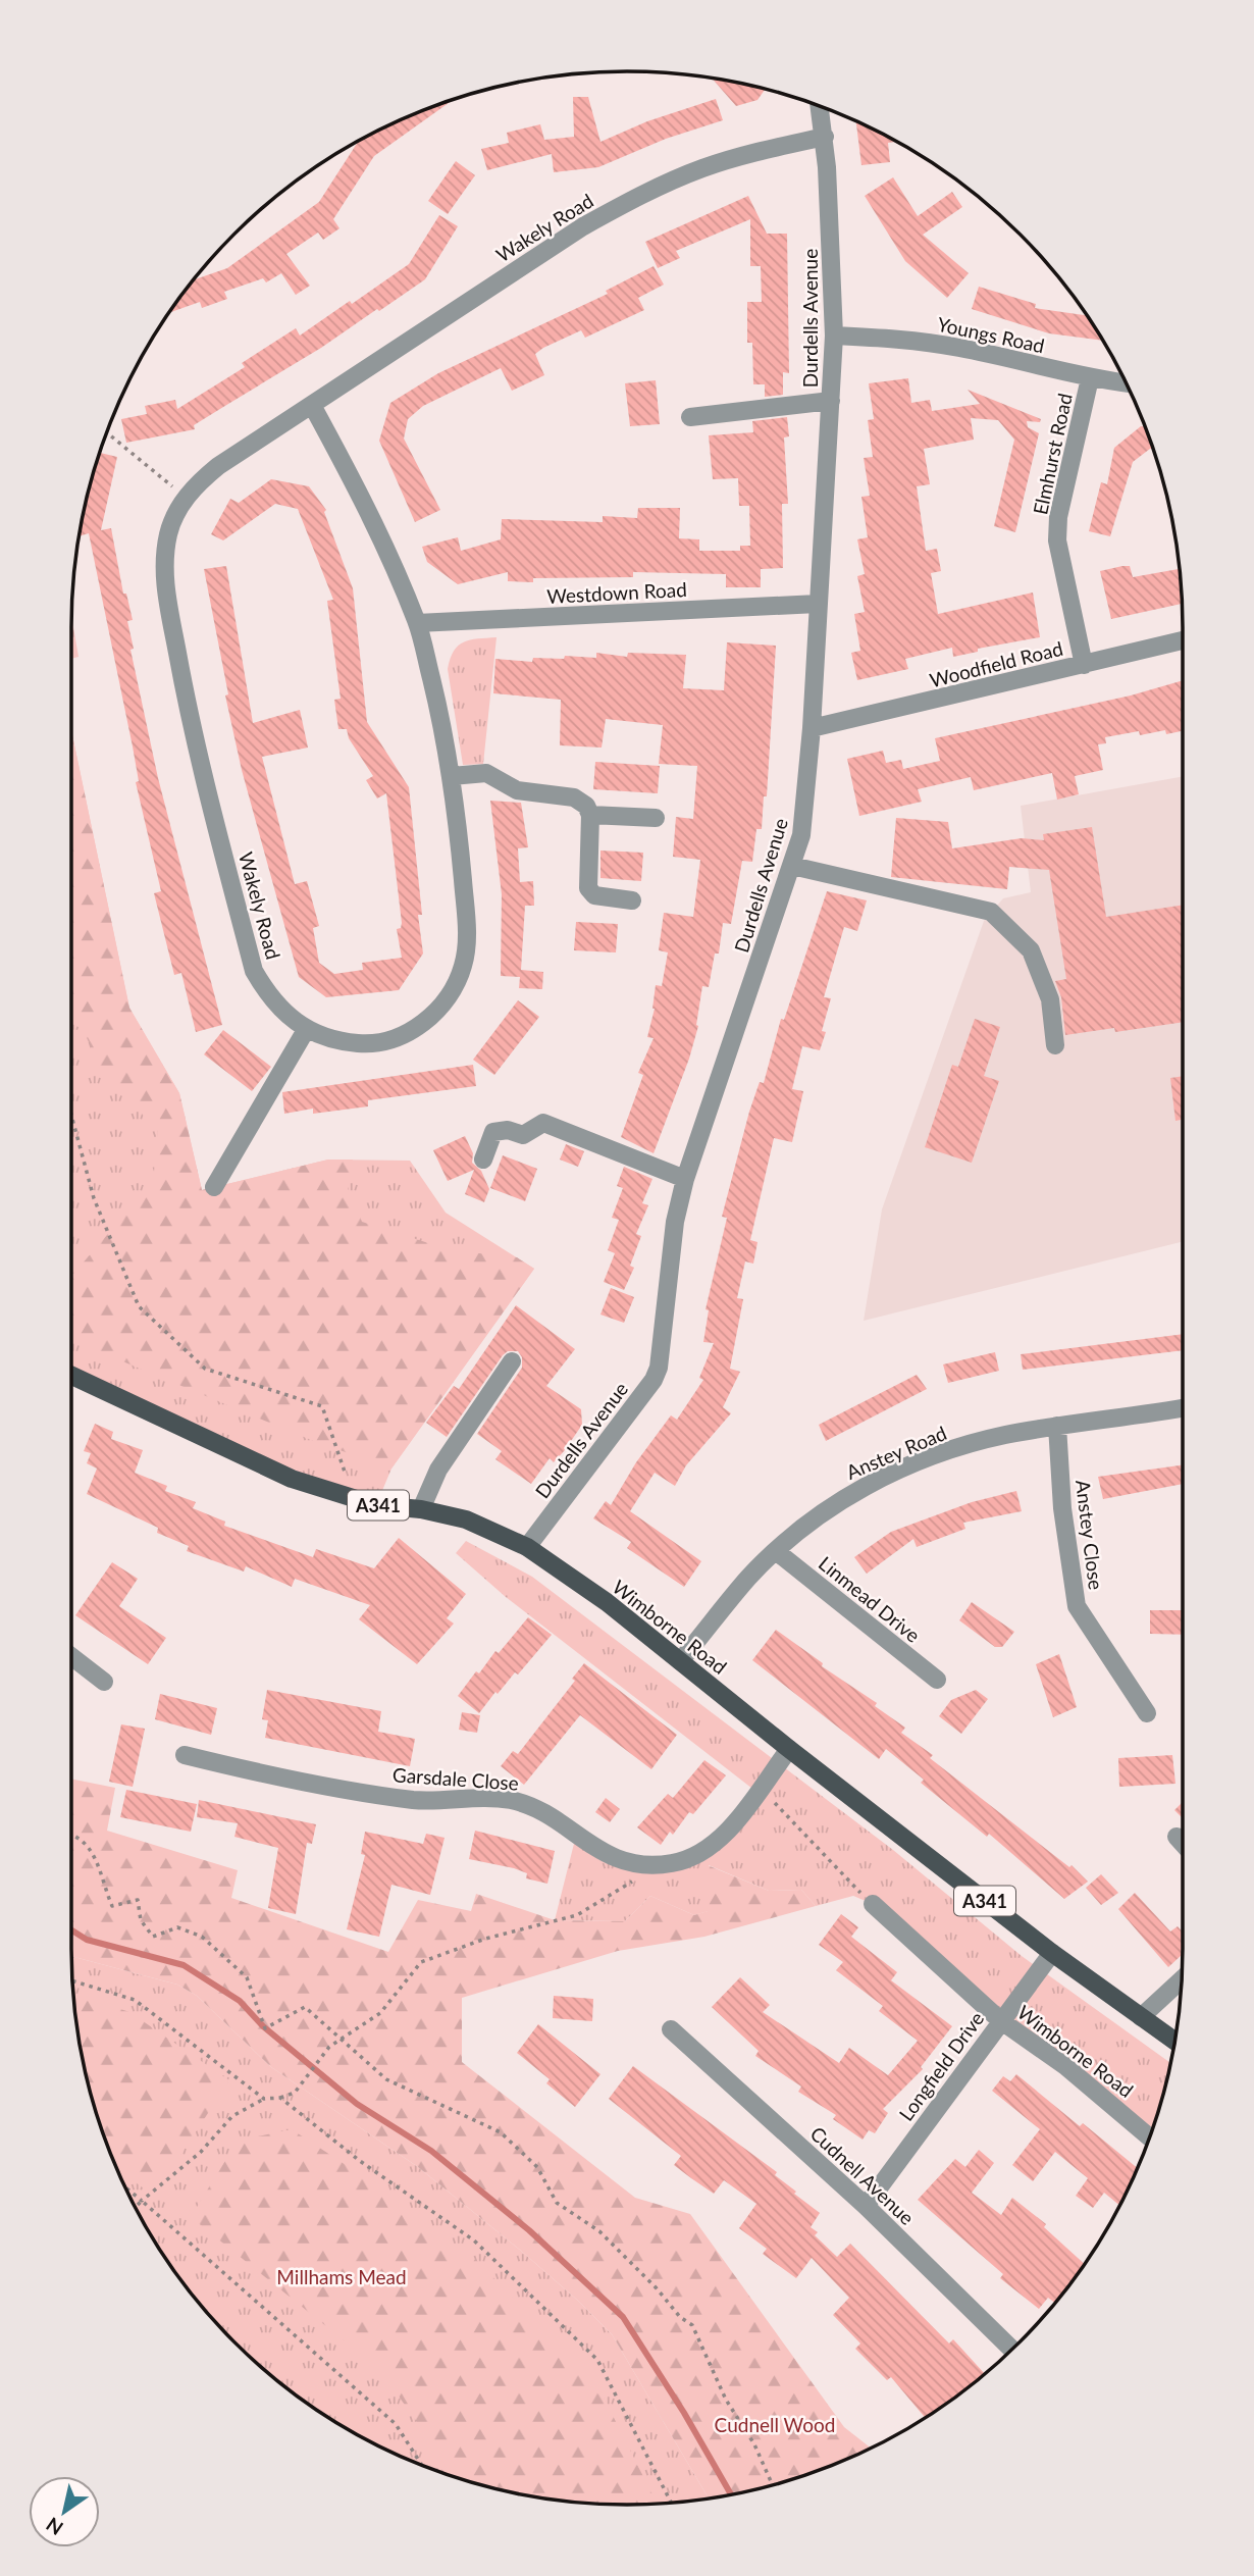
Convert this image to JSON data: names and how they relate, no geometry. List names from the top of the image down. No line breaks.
{"streets":{"main road":["A341","Wimborne Road"],"street":["Wakely Road","Durdells Avenue","Youngs Road","Elmhurst Road","Westdown Road","Woodfield Road","Anstey Road","Anstey Close","Linmead Drive","Garsdale Close","Longfield Drive","Cudnell Avenue"]},"crossings":[["Wakely Road","Durdells Avenue"],["Wakely Road","Westdown Road"],["Durdells Avenue","Youngs Road"],["Durdells Avenue","Westdown Road"],["Durdells Avenue","Woodfield Road"],["Durdells Avenue","Wimborne Road"],["Youngs Road","Elmhurst Road"],["Elmhurst Road","Woodfield Road"],["Anstey Road","Anstey Close"],["Anstey Road","Linmead Drive"],["Anstey Road","Wimborne Road"],["Wimborne Road","Garsdale Close"],["Wimborne Road","Longfield Drive"],["Longfield Drive","Cudnell Avenue"]],"parks":["Millhams Mead","Cudnell Wood"],"north":"bottom left"}
